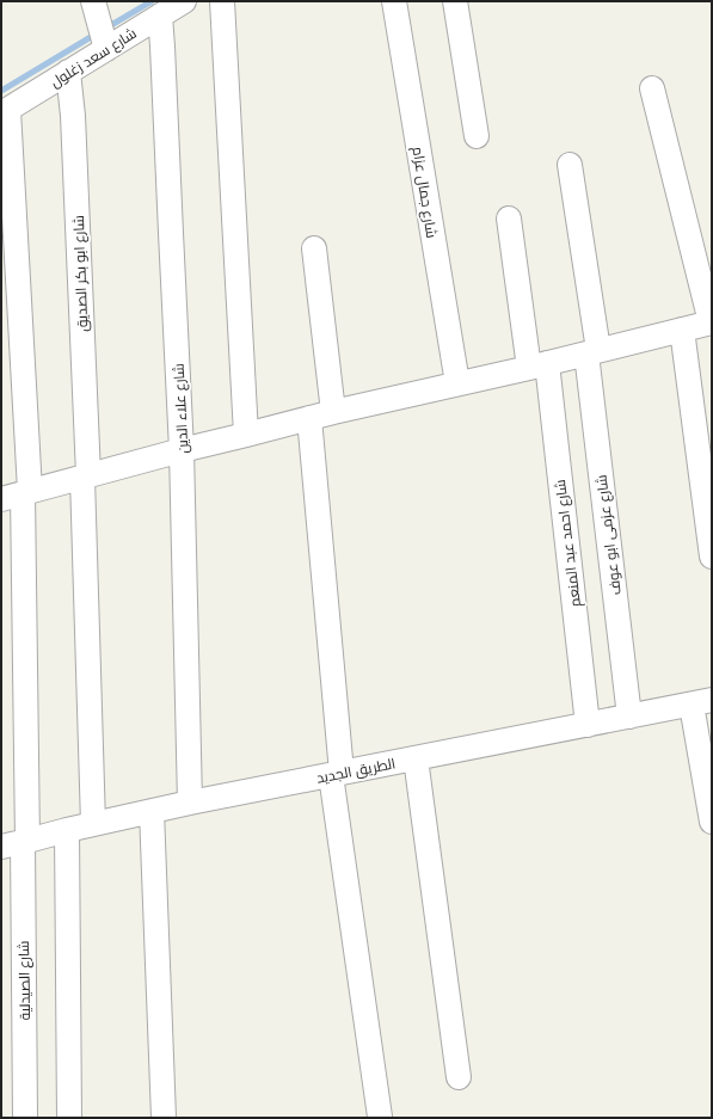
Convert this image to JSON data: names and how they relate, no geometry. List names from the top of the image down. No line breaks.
{"streets":{"street":["شارع سعد زغلول","شارع جمال عزام","شارع ابو بكر الصديق","شارع علاء الدين","شارع عزمى ابو عوف","شارع احمد عبد المنعم","الطريق الجديد","شارع الصيدلية"]},"crossings":[["شارع سعد زغلول","شارع ابو بكر الصديق"],["شارع سعد زغلول","شارع علاء الدين"],["شارع سعد زغلول","شارع الصيدلية"],["شارع ابو بكر الصديق","الطريق الجديد"],["شارع علاء الدين","الطريق الجديد"],["شارع عزمى ابو عوف","الطريق الجديد"],["شارع احمد عبد المنعم","الطريق الجديد"],["الطريق الجديد","شارع الصيدلية"]]}
